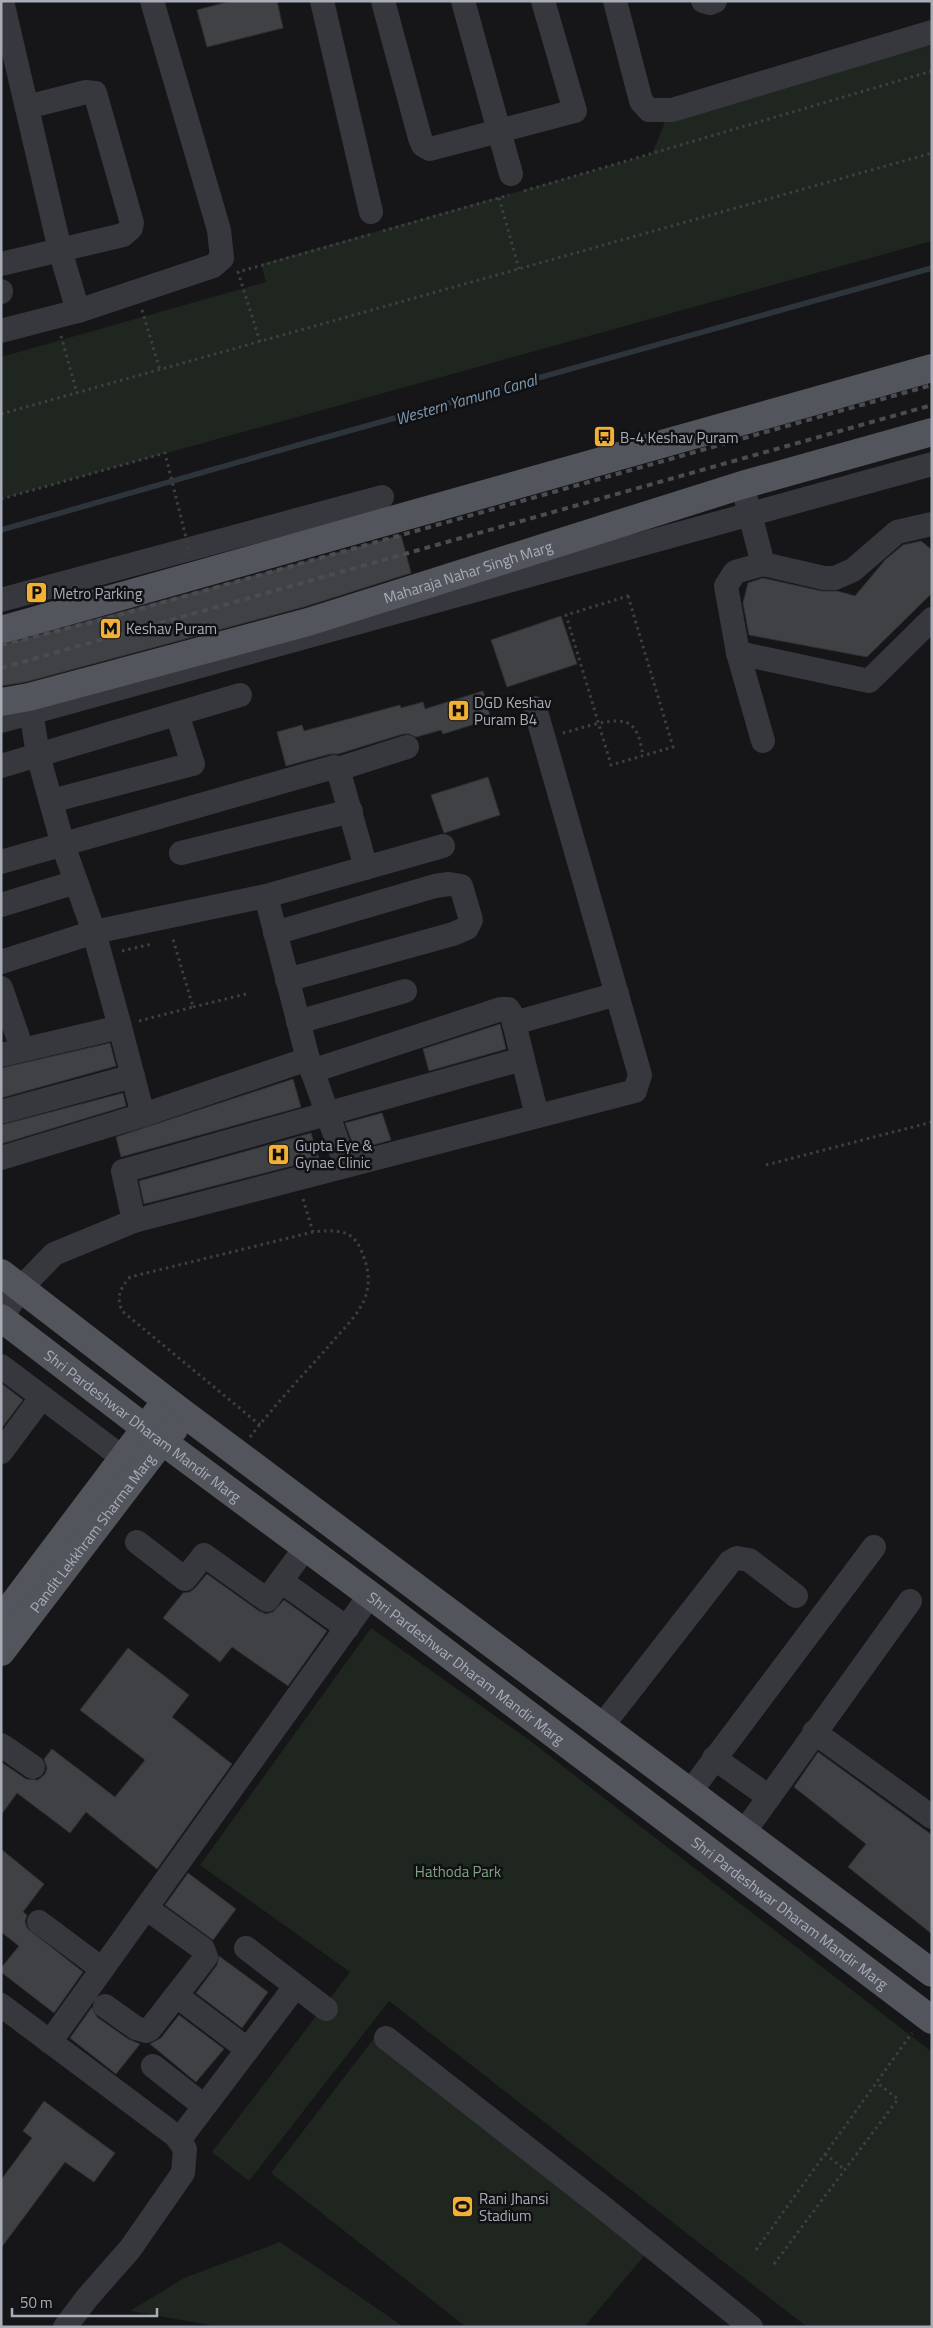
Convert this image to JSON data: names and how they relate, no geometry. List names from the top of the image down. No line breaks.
{"streets":{"main road":["Maharaja Nahar Singh Marg","Shri Pardeshwar Dharam Mandir Marg","Pandit Lekkhram Sharma Marg"]},"crossings":[["Shri Pardeshwar Dharam Mandir Marg","Pandit Lekkhram Sharma Marg"]],"water":["Western Yamuna Canal"],"parks":["Hathoda Park"],"places":{"bus stop":["B-4 Keshav Puram"],"parking":["Metro Parking"],"metro station":["Keshav Puram"],"hospital":["DGD Keshav Puram B4","Gupta Eye & Gynae Clinic"],"sports":["Rani Jhansi Stadium"]},"scale_bar":"50 m"}
